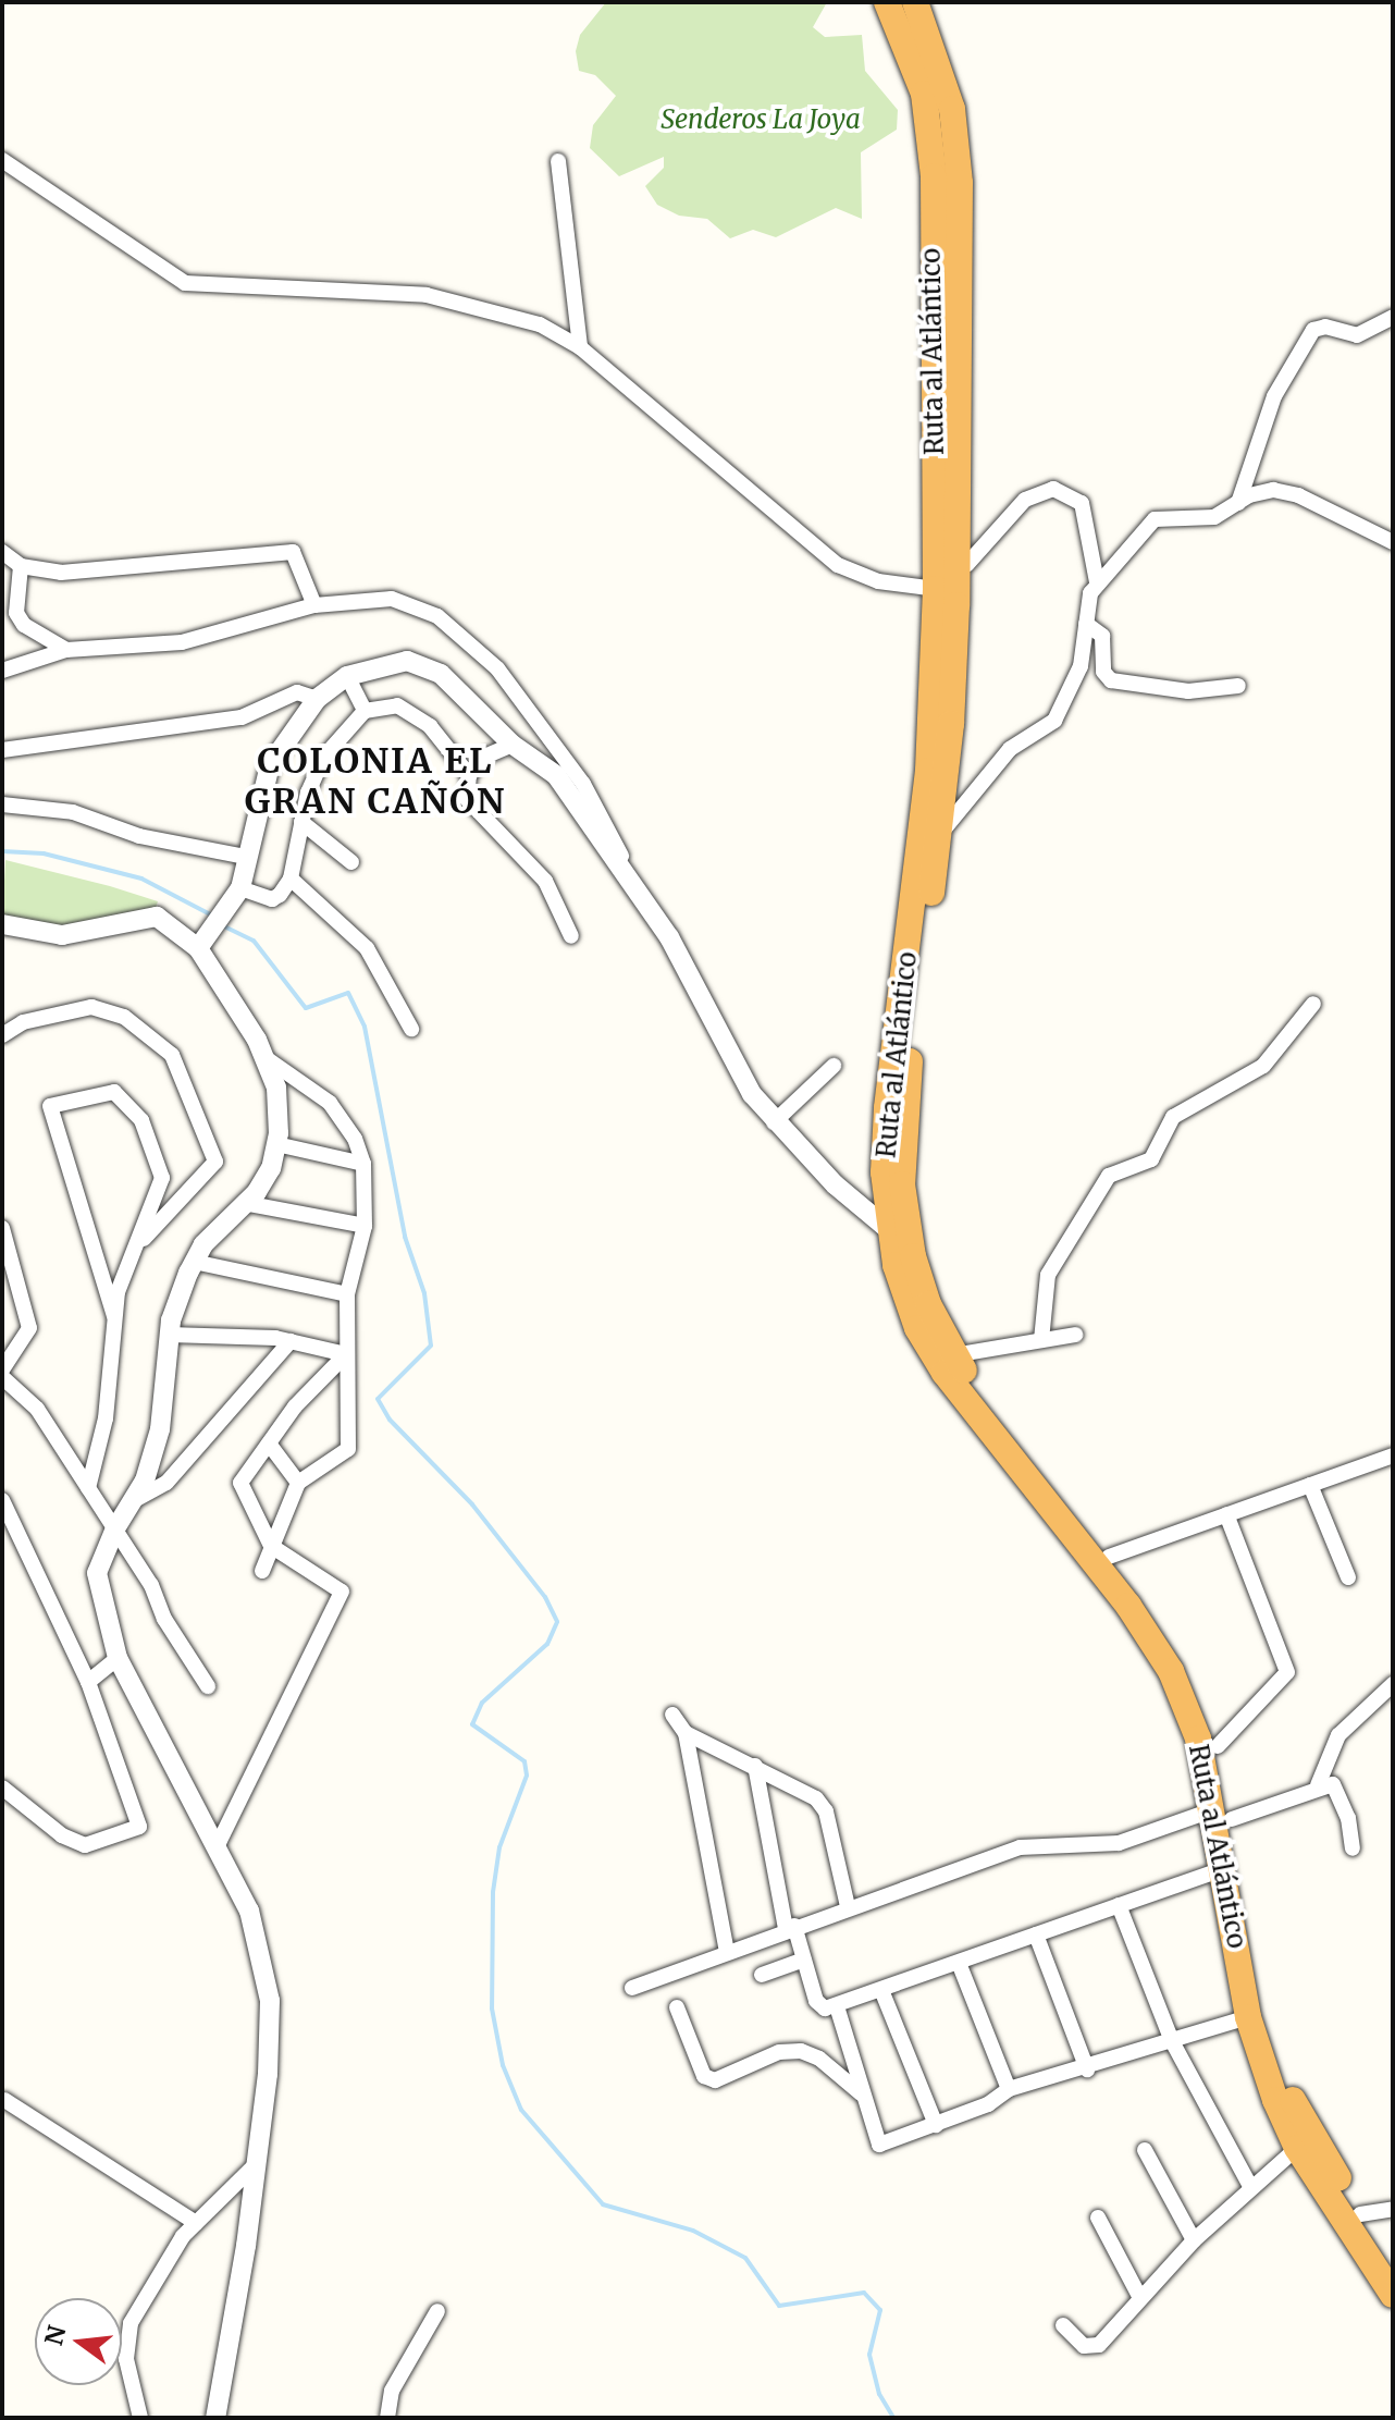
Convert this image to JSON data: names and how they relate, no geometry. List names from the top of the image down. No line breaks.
{"streets":{"highway":["Ruta al Atlántico"]},"districts":["COLONIA EL GRAN CAÑÓN"],"parks":["Senderos La Joya"],"north":"left"}
